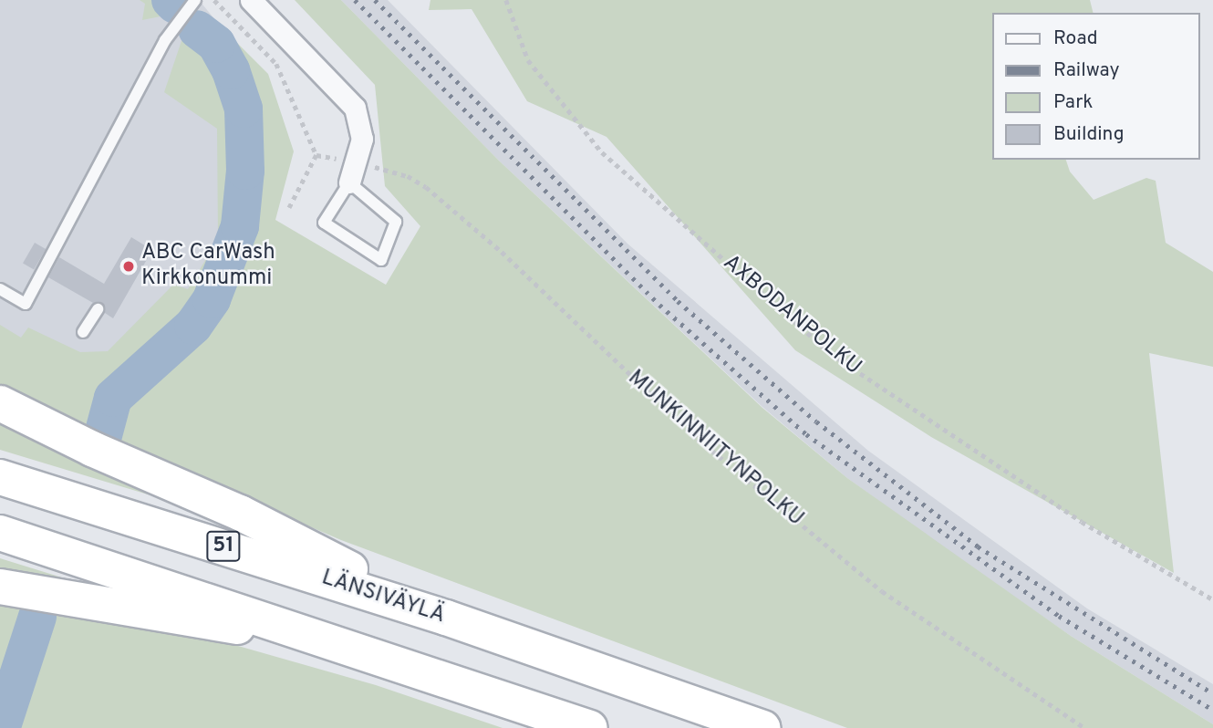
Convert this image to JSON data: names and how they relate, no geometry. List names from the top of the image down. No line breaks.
{"streets":{"highway":["51","LÄNSIVÄYLÄ"],"path":["AXBODANPOLKU","MUNKINNIITYNPOLKU"]},"places":["ABC CarWash Kirkkonummi"],"legend":["Road","Railway","Park","Building"]}
